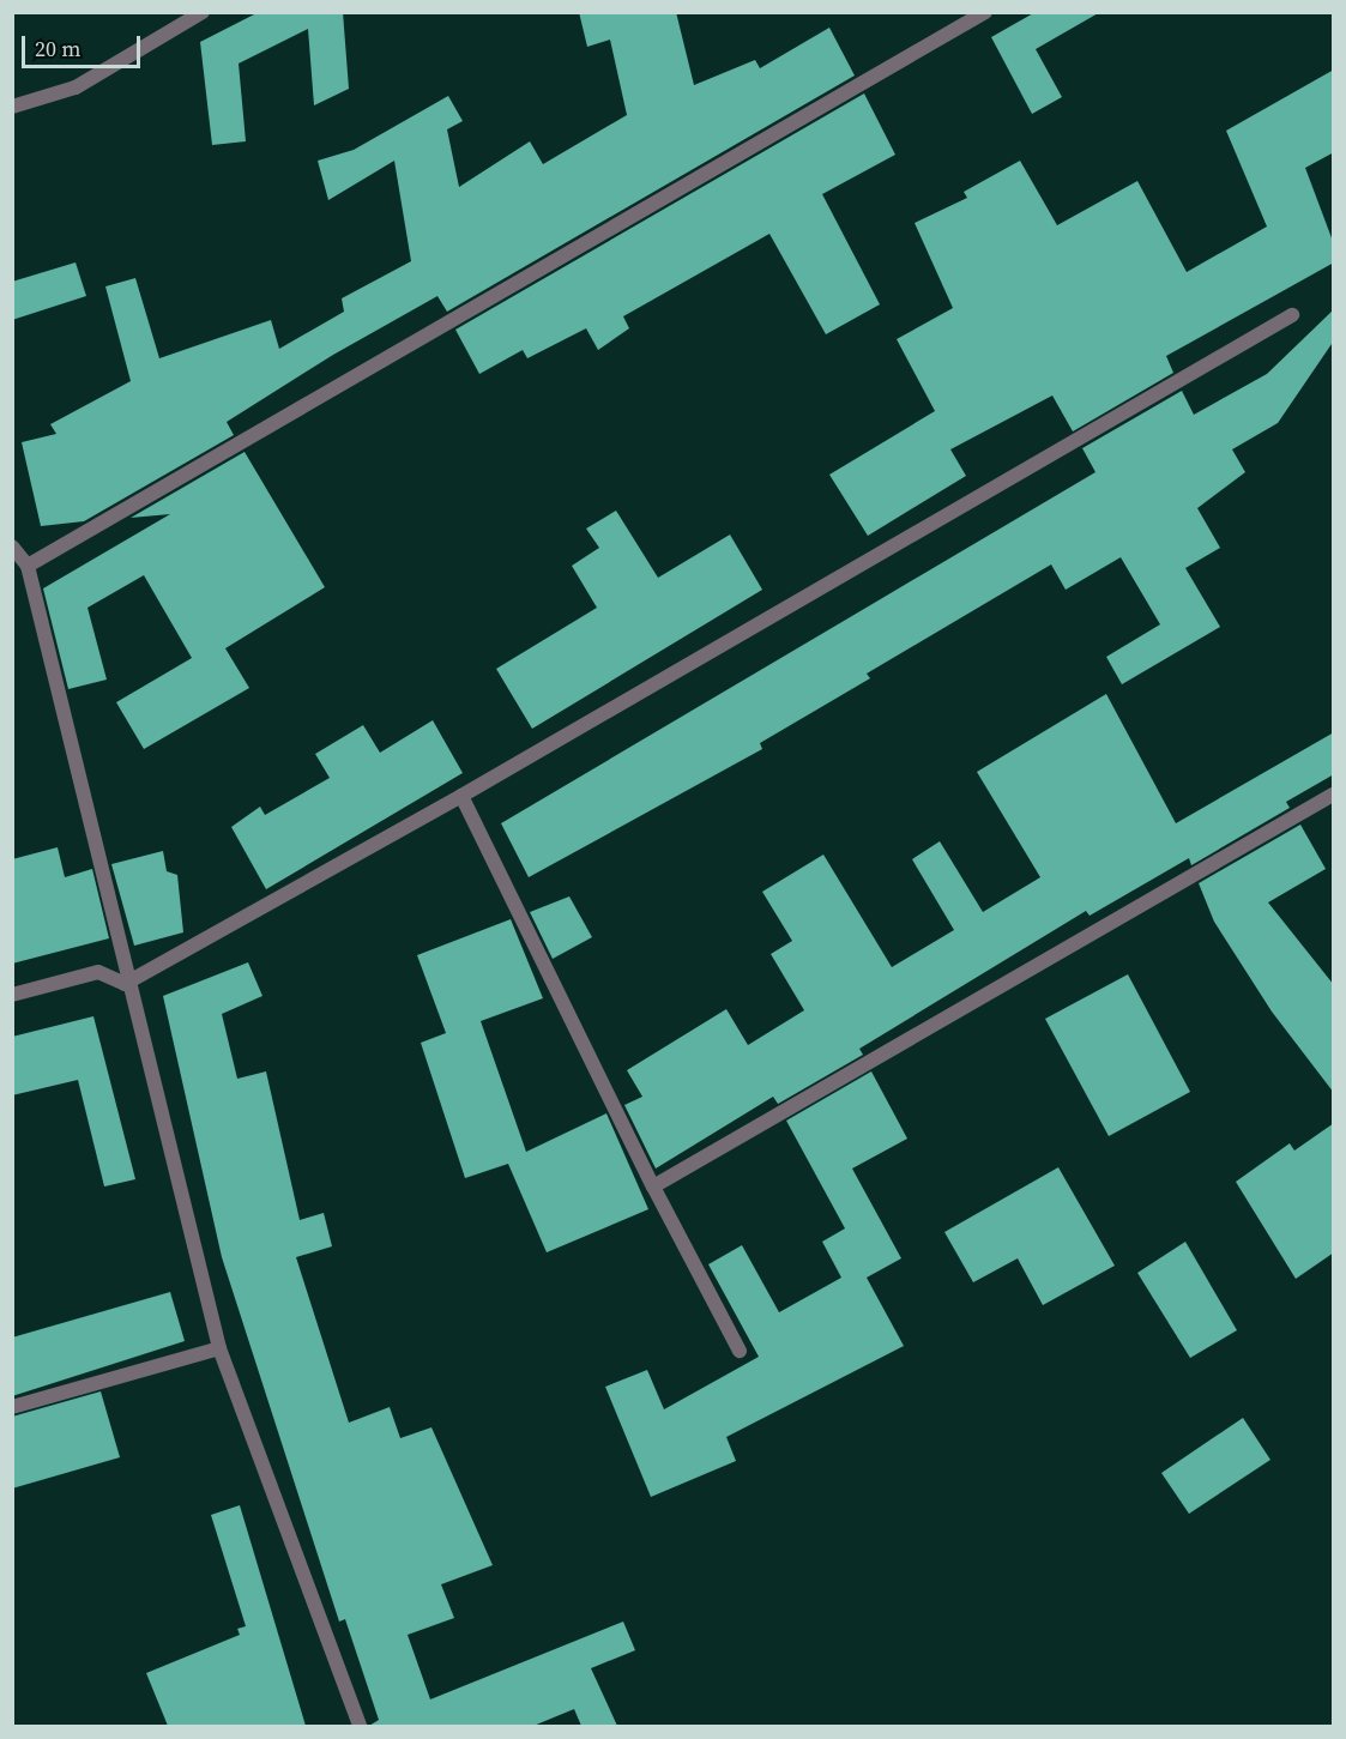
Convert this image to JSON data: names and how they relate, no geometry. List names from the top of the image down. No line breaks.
{"scale_bar":"20 m"}
